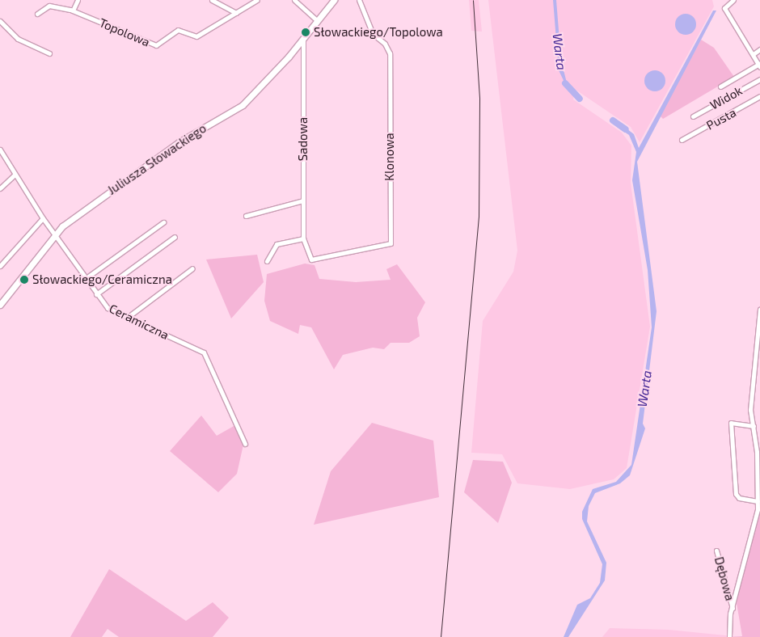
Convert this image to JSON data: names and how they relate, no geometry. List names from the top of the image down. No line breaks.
{"streets":{"street":["Topolowa","Widok","Pusta","Sadowa","Klonowa","Juliusza Słowackiego","Ceramiczna","Dębowa"]},"crossings":[["Sadowa","Klonowa"],["Sadowa","Juliusza Słowackiego"],["Juliusza Słowackiego","Ceramiczna"]],"water":["Warta"],"places":["Słowackiego/Topolowa","Słowackiego/Ceramiczna"]}
